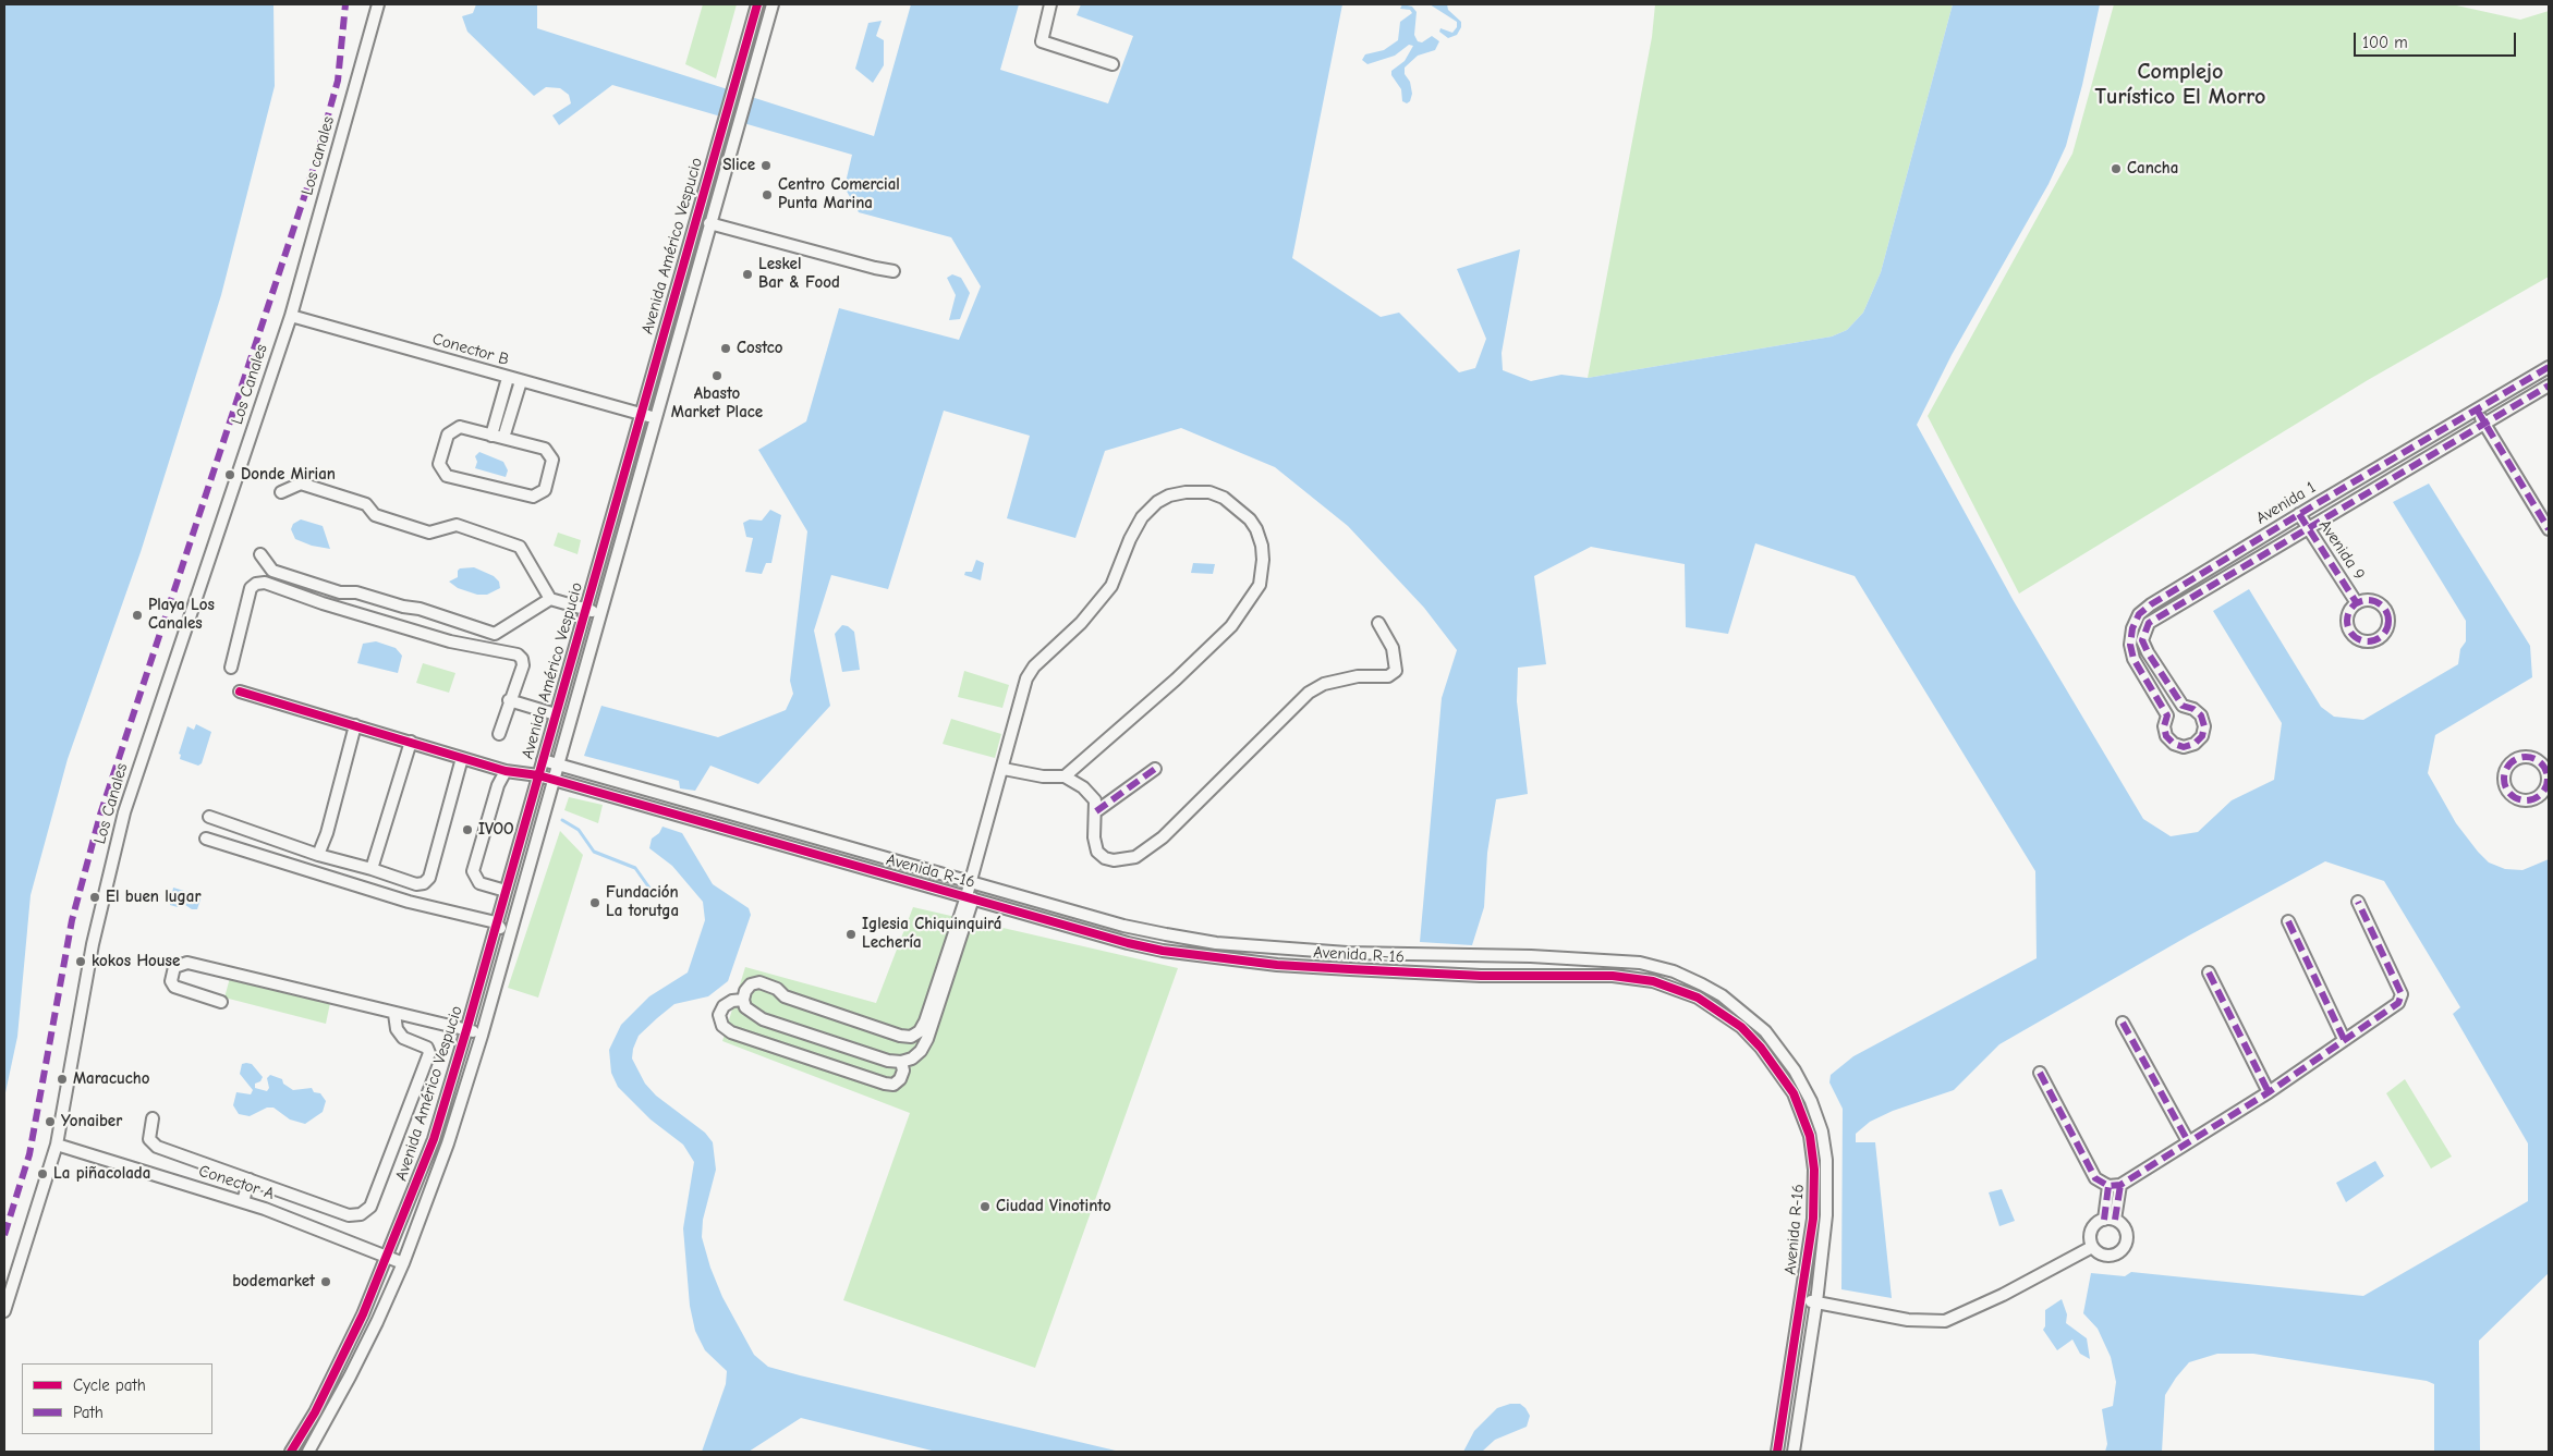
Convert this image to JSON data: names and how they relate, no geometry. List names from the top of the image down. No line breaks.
{"streets":{"street":["Los canales","Avenida Américo Vespucio","Conector B","Los Canales","Avenida 1","Avenida 9","Avenida R-16","Conector A"]},"crossings":[["Los canales","Conector B"],["Los canales","Los Canales"],["Avenida Américo Vespucio","Conector B"],["Avenida Américo Vespucio","Avenida R-16"],["Avenida Américo Vespucio","Conector A"],["Conector B","Los Canales"],["Los Canales","Conector A"],["Avenida 1","Avenida 9"]],"districts":["Complejo Turístico El Morro"],"places":["Slice","Cancha","Centro Comercial Punta Marina","Leskel Bar & Food","Costco","Abasto Market Place","Donde Mirian","Playa Los Canales","IVOO","El buen lugar","Fundación La torutga","Iglesia Chiquinquirá Lechería","kokos House","Maracucho","Yonaiber","La piñacolada","Ciudad Vinotinto","bodemarket"],"legend":["Cycle path","Path"],"scale_bar":"100 m"}
